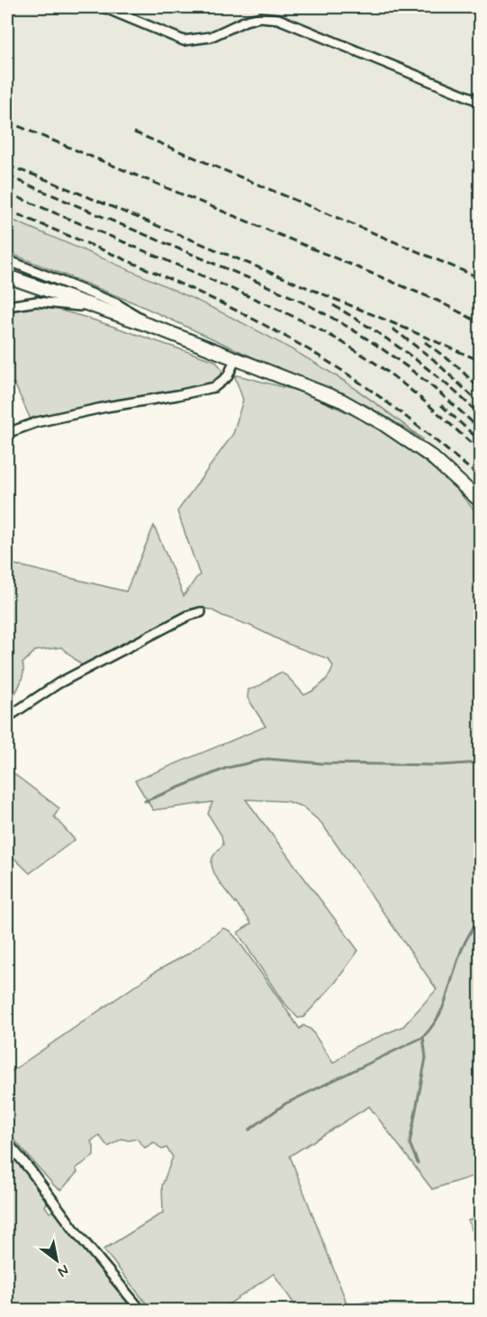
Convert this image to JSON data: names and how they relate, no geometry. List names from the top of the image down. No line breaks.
{"north":"bottom right"}
